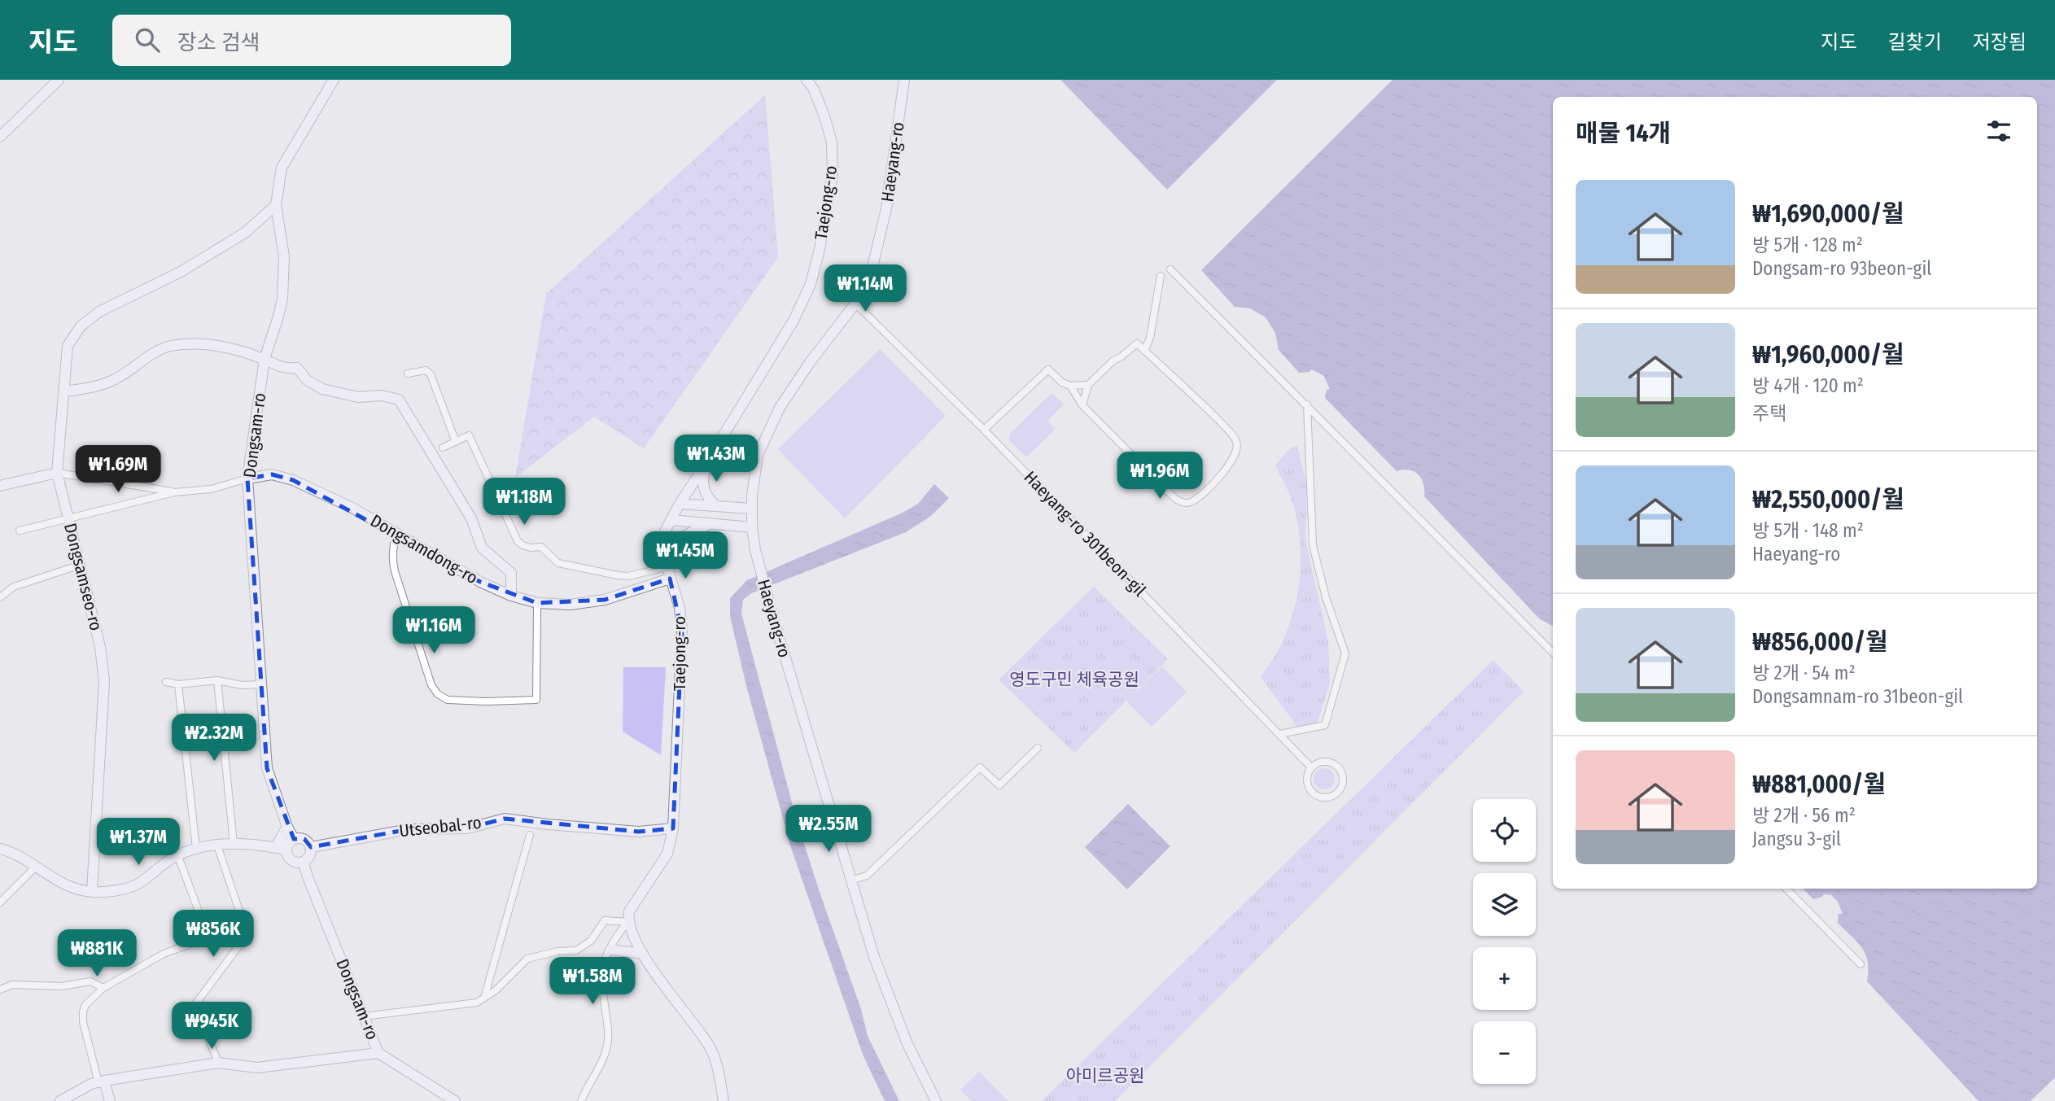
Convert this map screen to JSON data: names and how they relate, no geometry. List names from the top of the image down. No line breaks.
{"streets":{"main road":["Haeyang-ro","Taejong-ro","Dongsam-ro","Dongsamdong-ro","Dongsamseo-ro","Utseobal-ro"],"street":["Haeyang-ro 301beon-gil"]},"crossings":[["Haeyang-ro","Haeyang-ro 301beon-gil"],["Taejong-ro","Dongsamdong-ro"],["Taejong-ro","Utseobal-ro"],["Dongsam-ro","Dongsamdong-ro"],["Dongsam-ro","Dongsamseo-ro"],["Dongsam-ro","Utseobal-ro"]],"parks":["영도구민 체육공원","아미르공원"],"page":{"header":"지도","search":"장소 검색","nav":["지도","길찾기","저장됨"],"heading":"매물 14개","list":[{"name":"₩1,690,000/월","note":"방 5개 · 128 m² · Dongsam-ro 93beon-gil"},{"name":"₩1,960,000/월","note":"방 4개 · 120 m² · 주택"},{"name":"₩2,550,000/월","note":"방 5개 · 148 m² · Haeyang-ro"},{"name":"₩856,000/월","note":"방 2개 · 54 m² · Dongsamnam-ro 31beon-gil"},{"name":"₩881,000/월","note":"방 2개 · 56 m² · Jangsu 3-gil"}],"price":["₩1.14M","₩1.43M","₩1.69M","₩1.96M","₩1.18M","₩1.45M","₩1.16M","₩2.32M","₩2.55M","₩1.37M","₩856K","₩881K","₩1.58M","₩945K"],"map_buttons":["+","−"]}}
